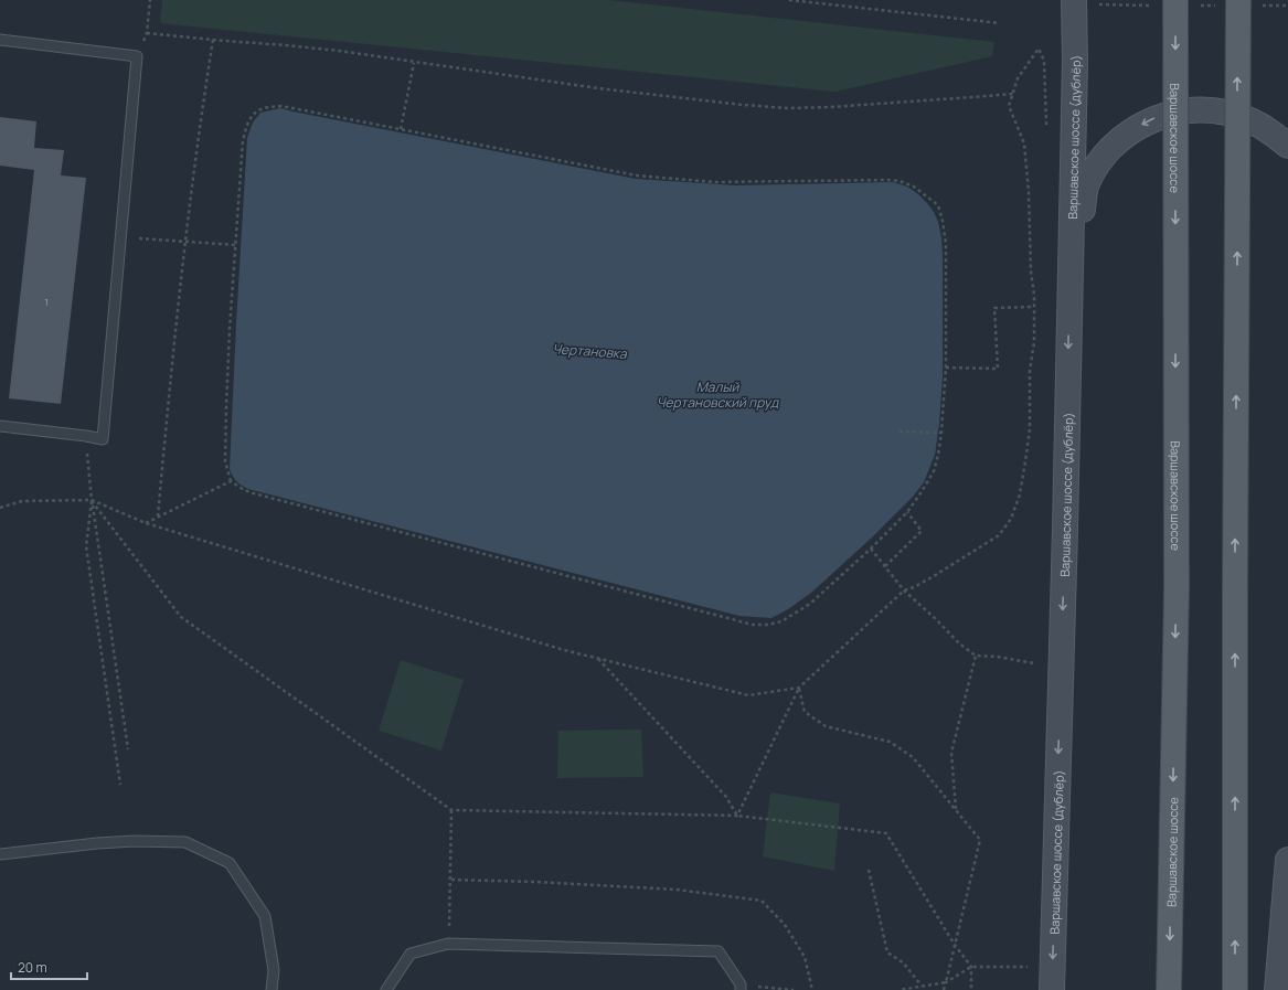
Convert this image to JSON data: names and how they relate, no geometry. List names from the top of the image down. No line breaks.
{"streets":{"main road":["Варшавское шоссе (дублёр)","Варшавское шоссе"]},"water":["Чертановка","Малый Чертановский пруд"],"house_numbers":["1"],"scale_bar":"20 m"}
